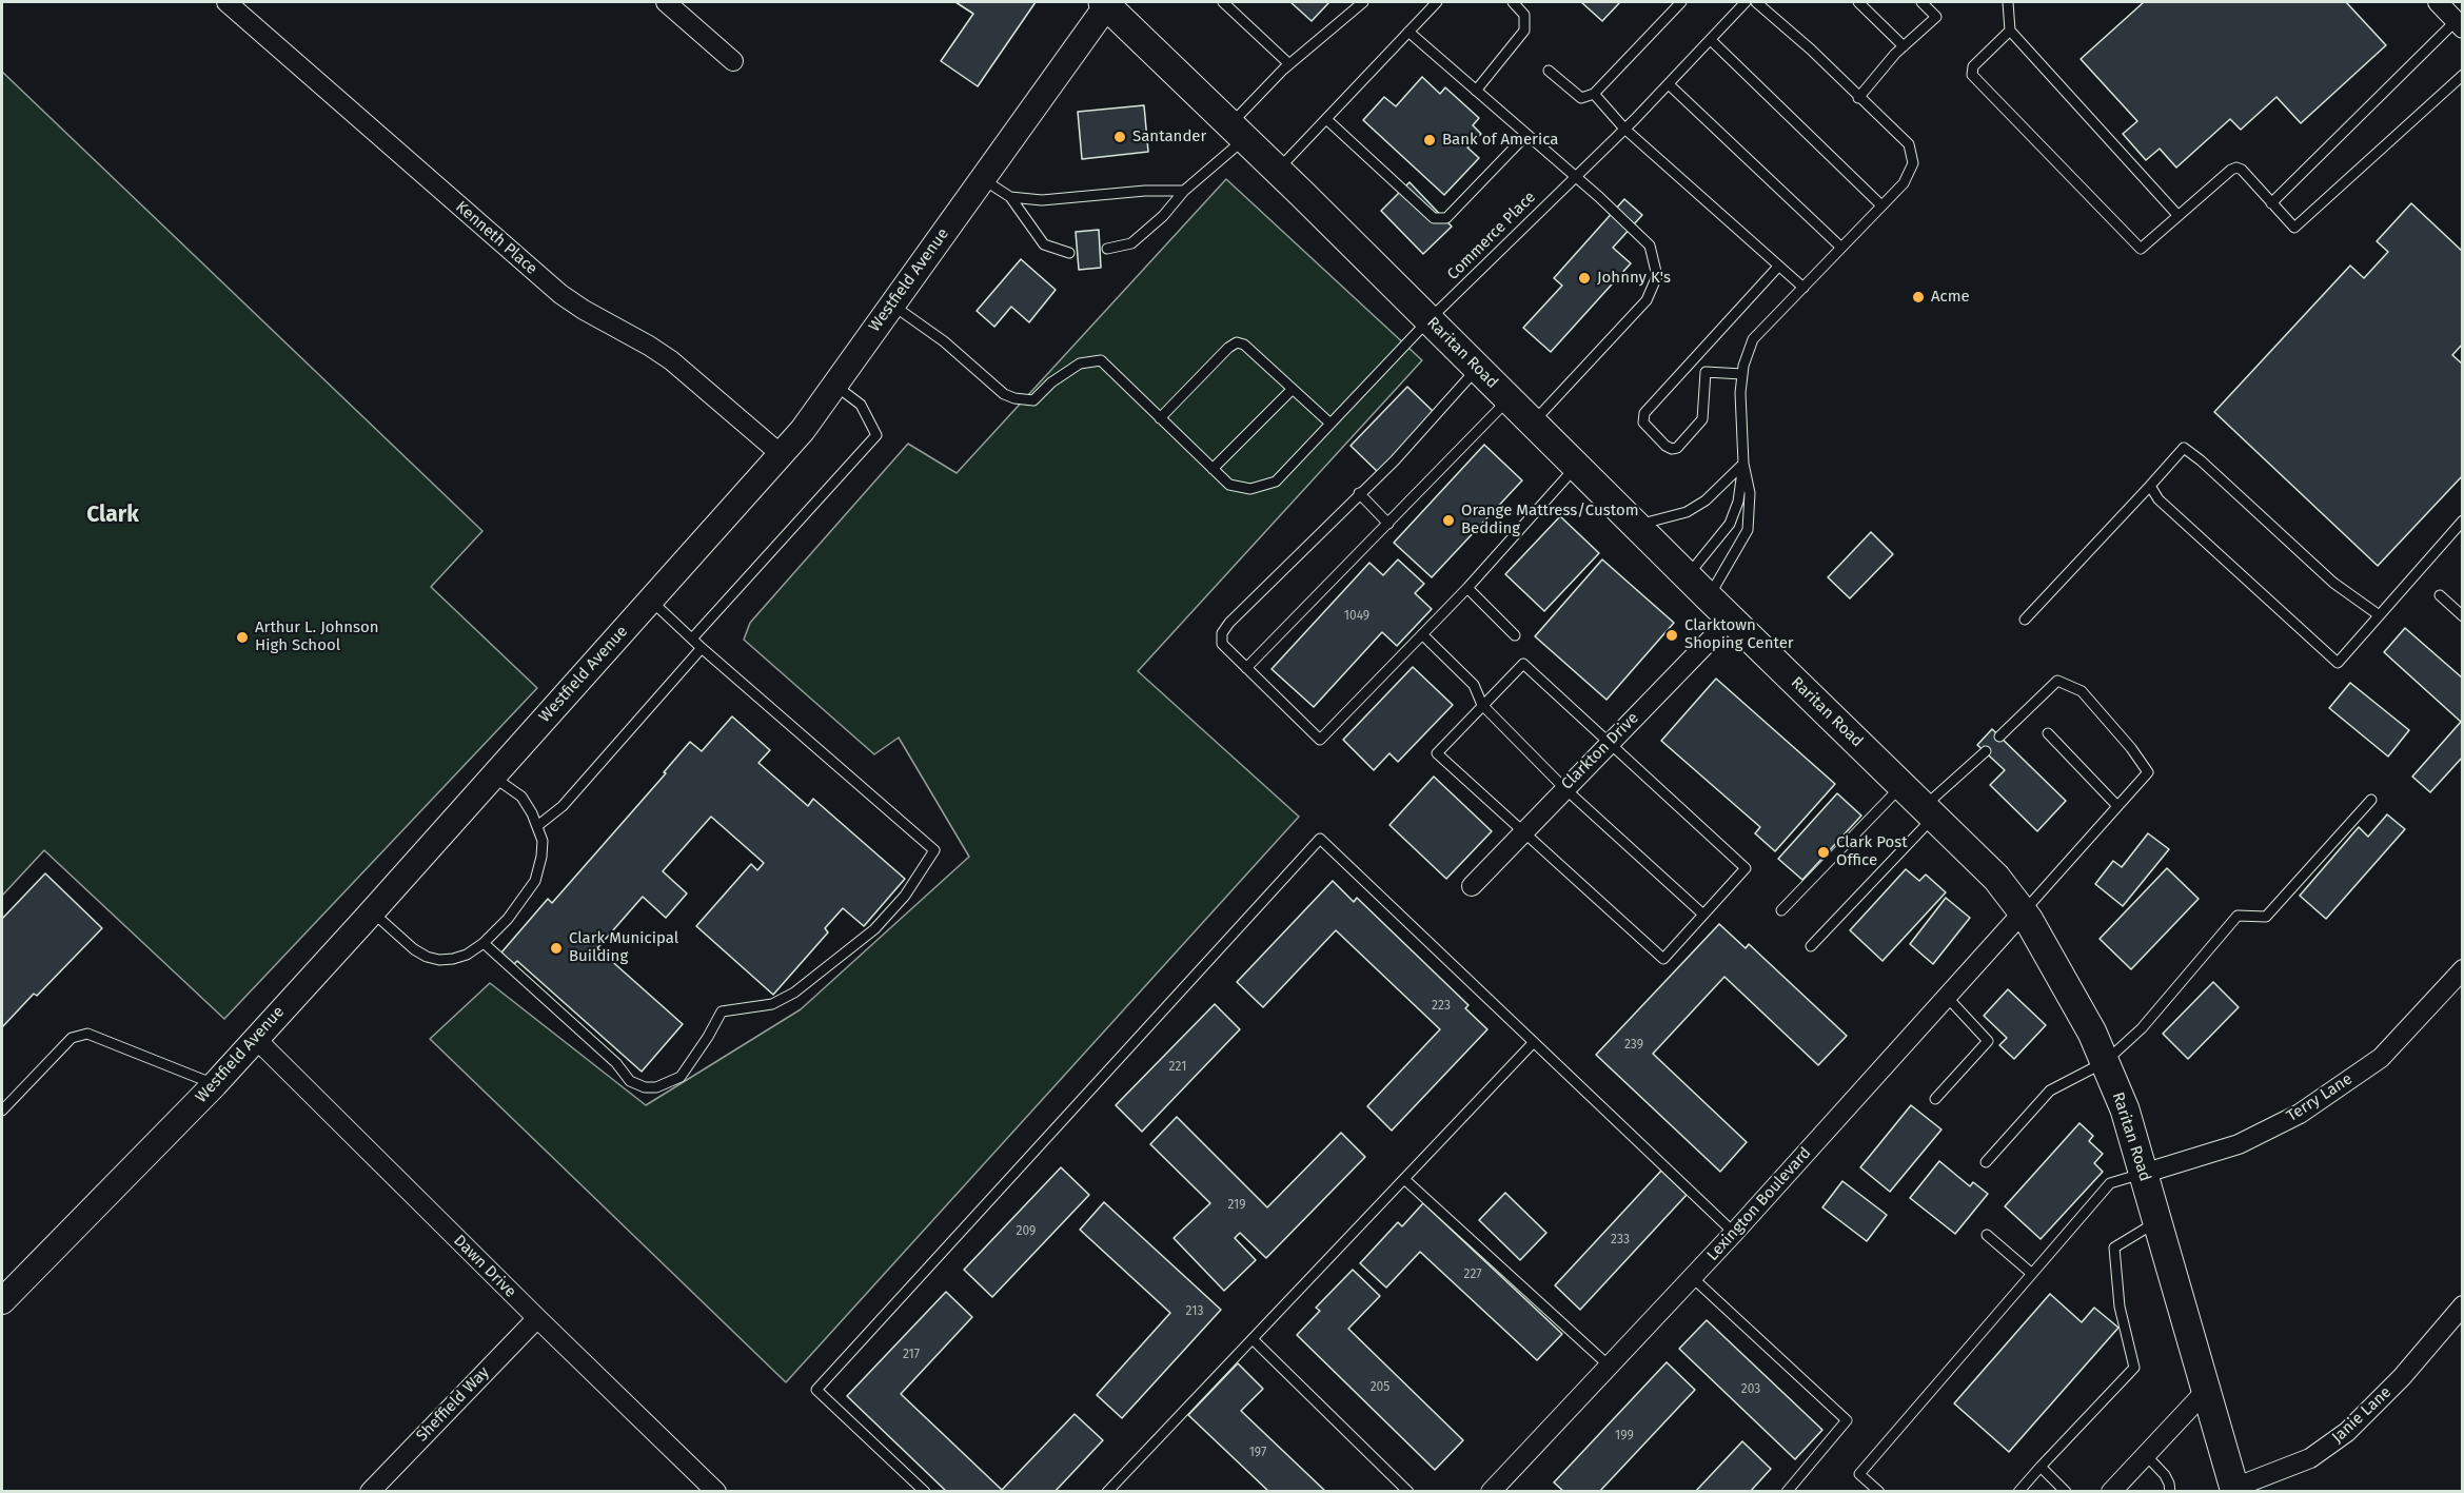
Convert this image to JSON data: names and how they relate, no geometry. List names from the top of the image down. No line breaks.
{"streets":{"main road":["Raritan Road"],"street":["Kenneth Place","Westfield Avenue","Clarkton Drive","Terry Lane","Lexington Boulevard","Dawn Drive","Sheffield Way","Janie Lane"],"lane":["Commerce Place"]},"crossings":[["Commerce Place","Westfield Avenue"],["Commerce Place","Raritan Road"],["Kenneth Place","Westfield Avenue"],["Westfield Avenue","Raritan Road"],["Westfield Avenue","Dawn Drive"],["Raritan Road","Clarkton Drive"],["Raritan Road","Terry Lane"],["Raritan Road","Lexington Boulevard"],["Raritan Road","Janie Lane"],["Dawn Drive","Sheffield Way"]],"districts":["Clark"],"places":["Santander","Bank of America","Johnny K's","Acme","Orange Mattress/Custom Bedding","Clarktown Shoping Center","Arthur L. Johnson High School","Clark Post Office","Clark Municipal Building"],"house_numbers":["1049","223","239","221","219","209","233","227","213","217","205","203","199","197"]}
